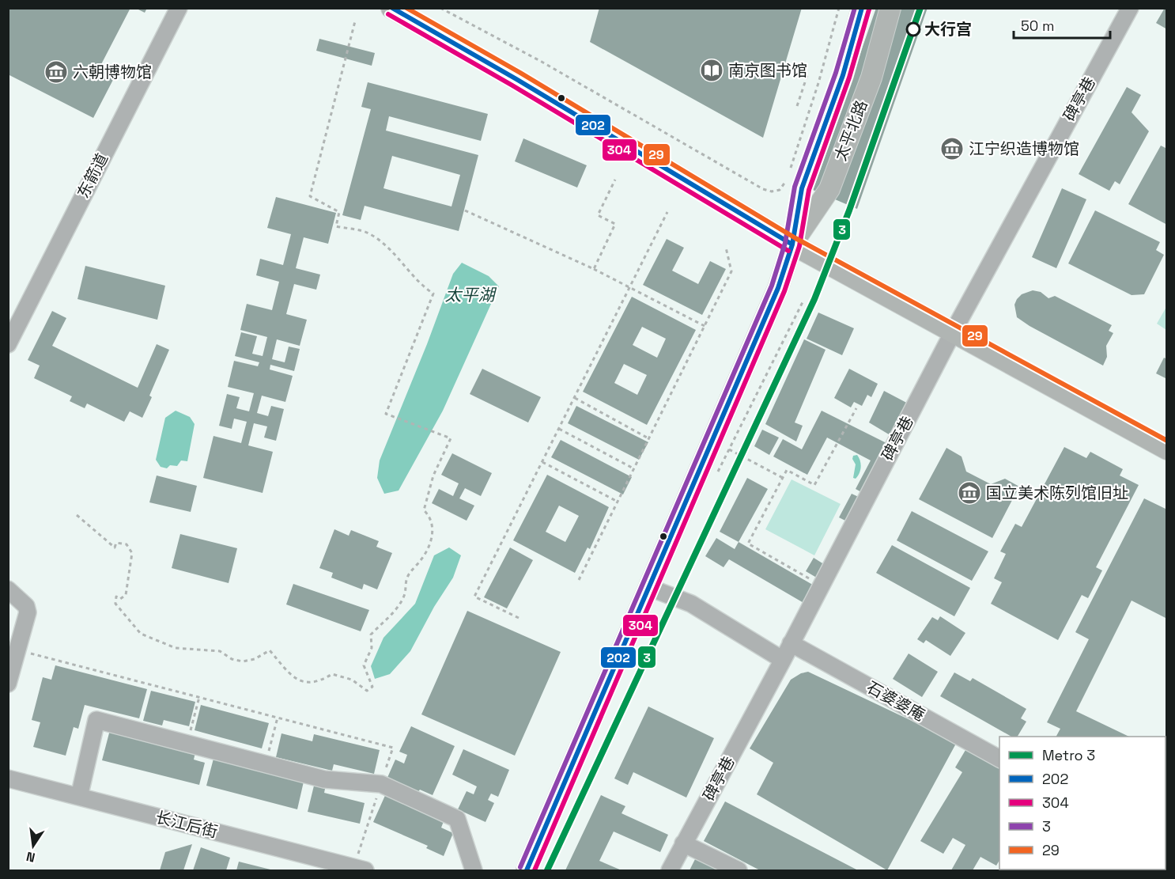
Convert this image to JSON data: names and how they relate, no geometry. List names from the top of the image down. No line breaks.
{"streets":{"main road":["太平北路"],"street":["碑亭巷","东箭道","石婆婆庵","长江后街"]},"crossings":[["碑亭巷","石婆婆庵"]],"water":["太平湖"],"places":{"other":["大行宫"],"library":["南京图书馆"],"museum":["六朝博物馆","江宁织造博物馆","国立美术陈列馆旧址"]},"lines":["metro line 3","transit line 202","transit line 3","transit line 29","transit line 304"],"legend":["Metro 3","202","304","3","29"],"scale_bar":"50 m","north":"bottom"}
